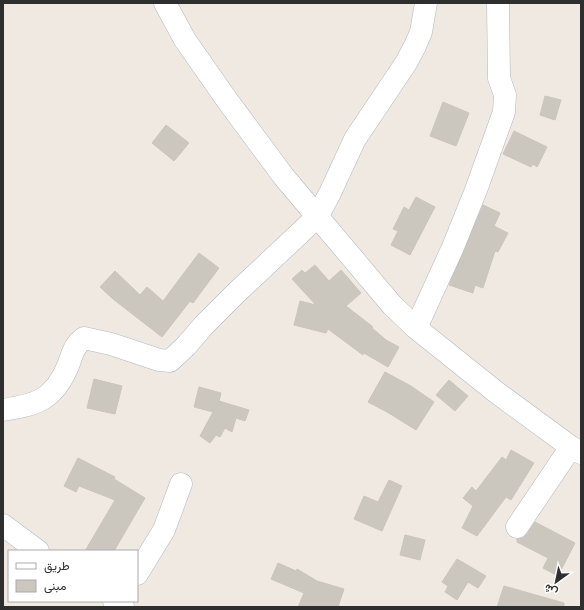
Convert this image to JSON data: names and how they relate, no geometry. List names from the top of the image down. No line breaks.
{"legend":["طريق","مبنى"],"north":"bottom left"}
